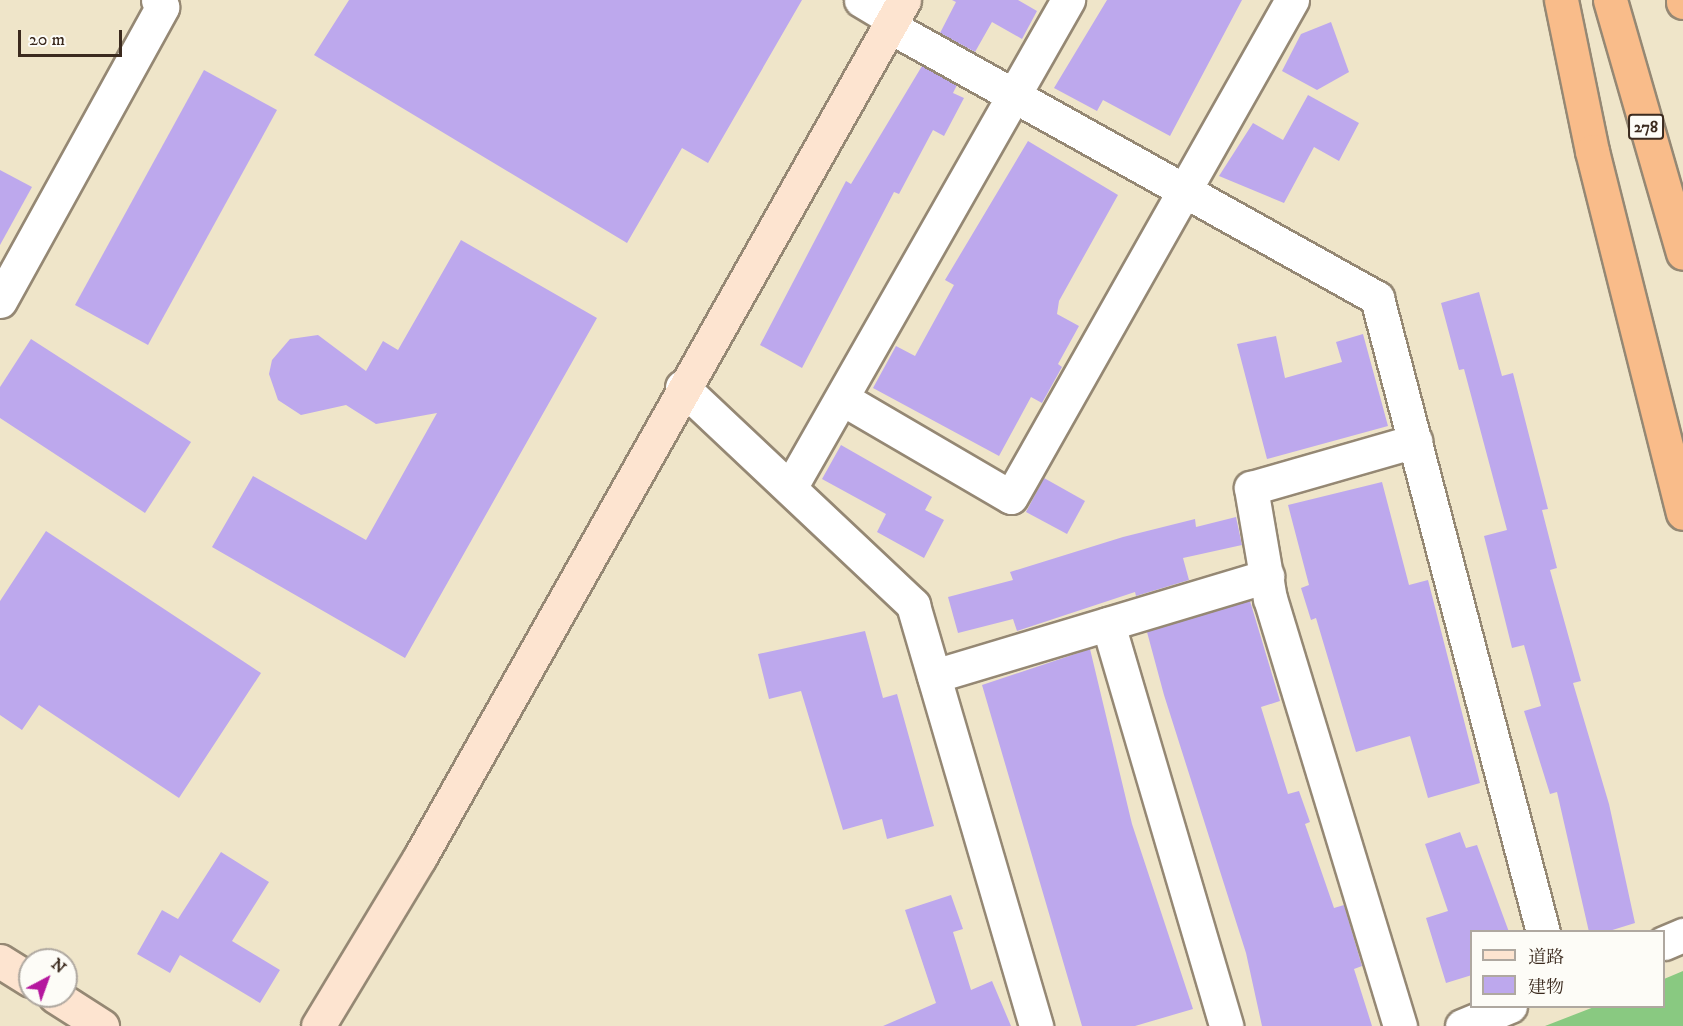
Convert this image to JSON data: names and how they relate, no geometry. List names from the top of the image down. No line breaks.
{"streets":{"highway":["278"]},"legend":["道路","建物"],"scale_bar":"20 m","north":"top right"}
